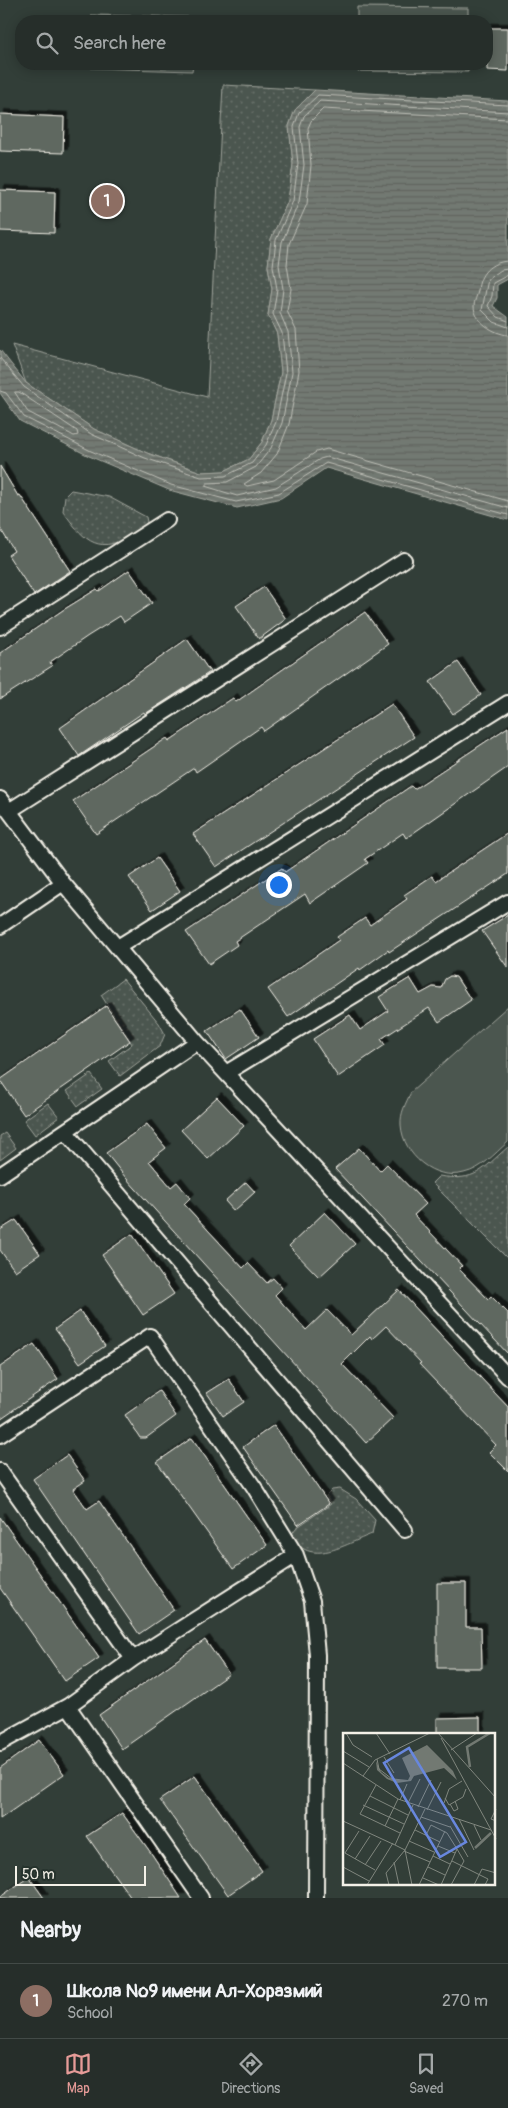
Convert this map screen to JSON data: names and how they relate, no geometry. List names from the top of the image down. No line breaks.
{"scale_bar":"50 m","page":{"search":"Search here","pins":"1","scale":"50 m","heading":"Nearby","list":[{"mark":"1","name":"Школа №9 имени Ал-Хоразмий","note":"School","value":"270 m"}],"nav":["Map","Directions","Saved"]}}
